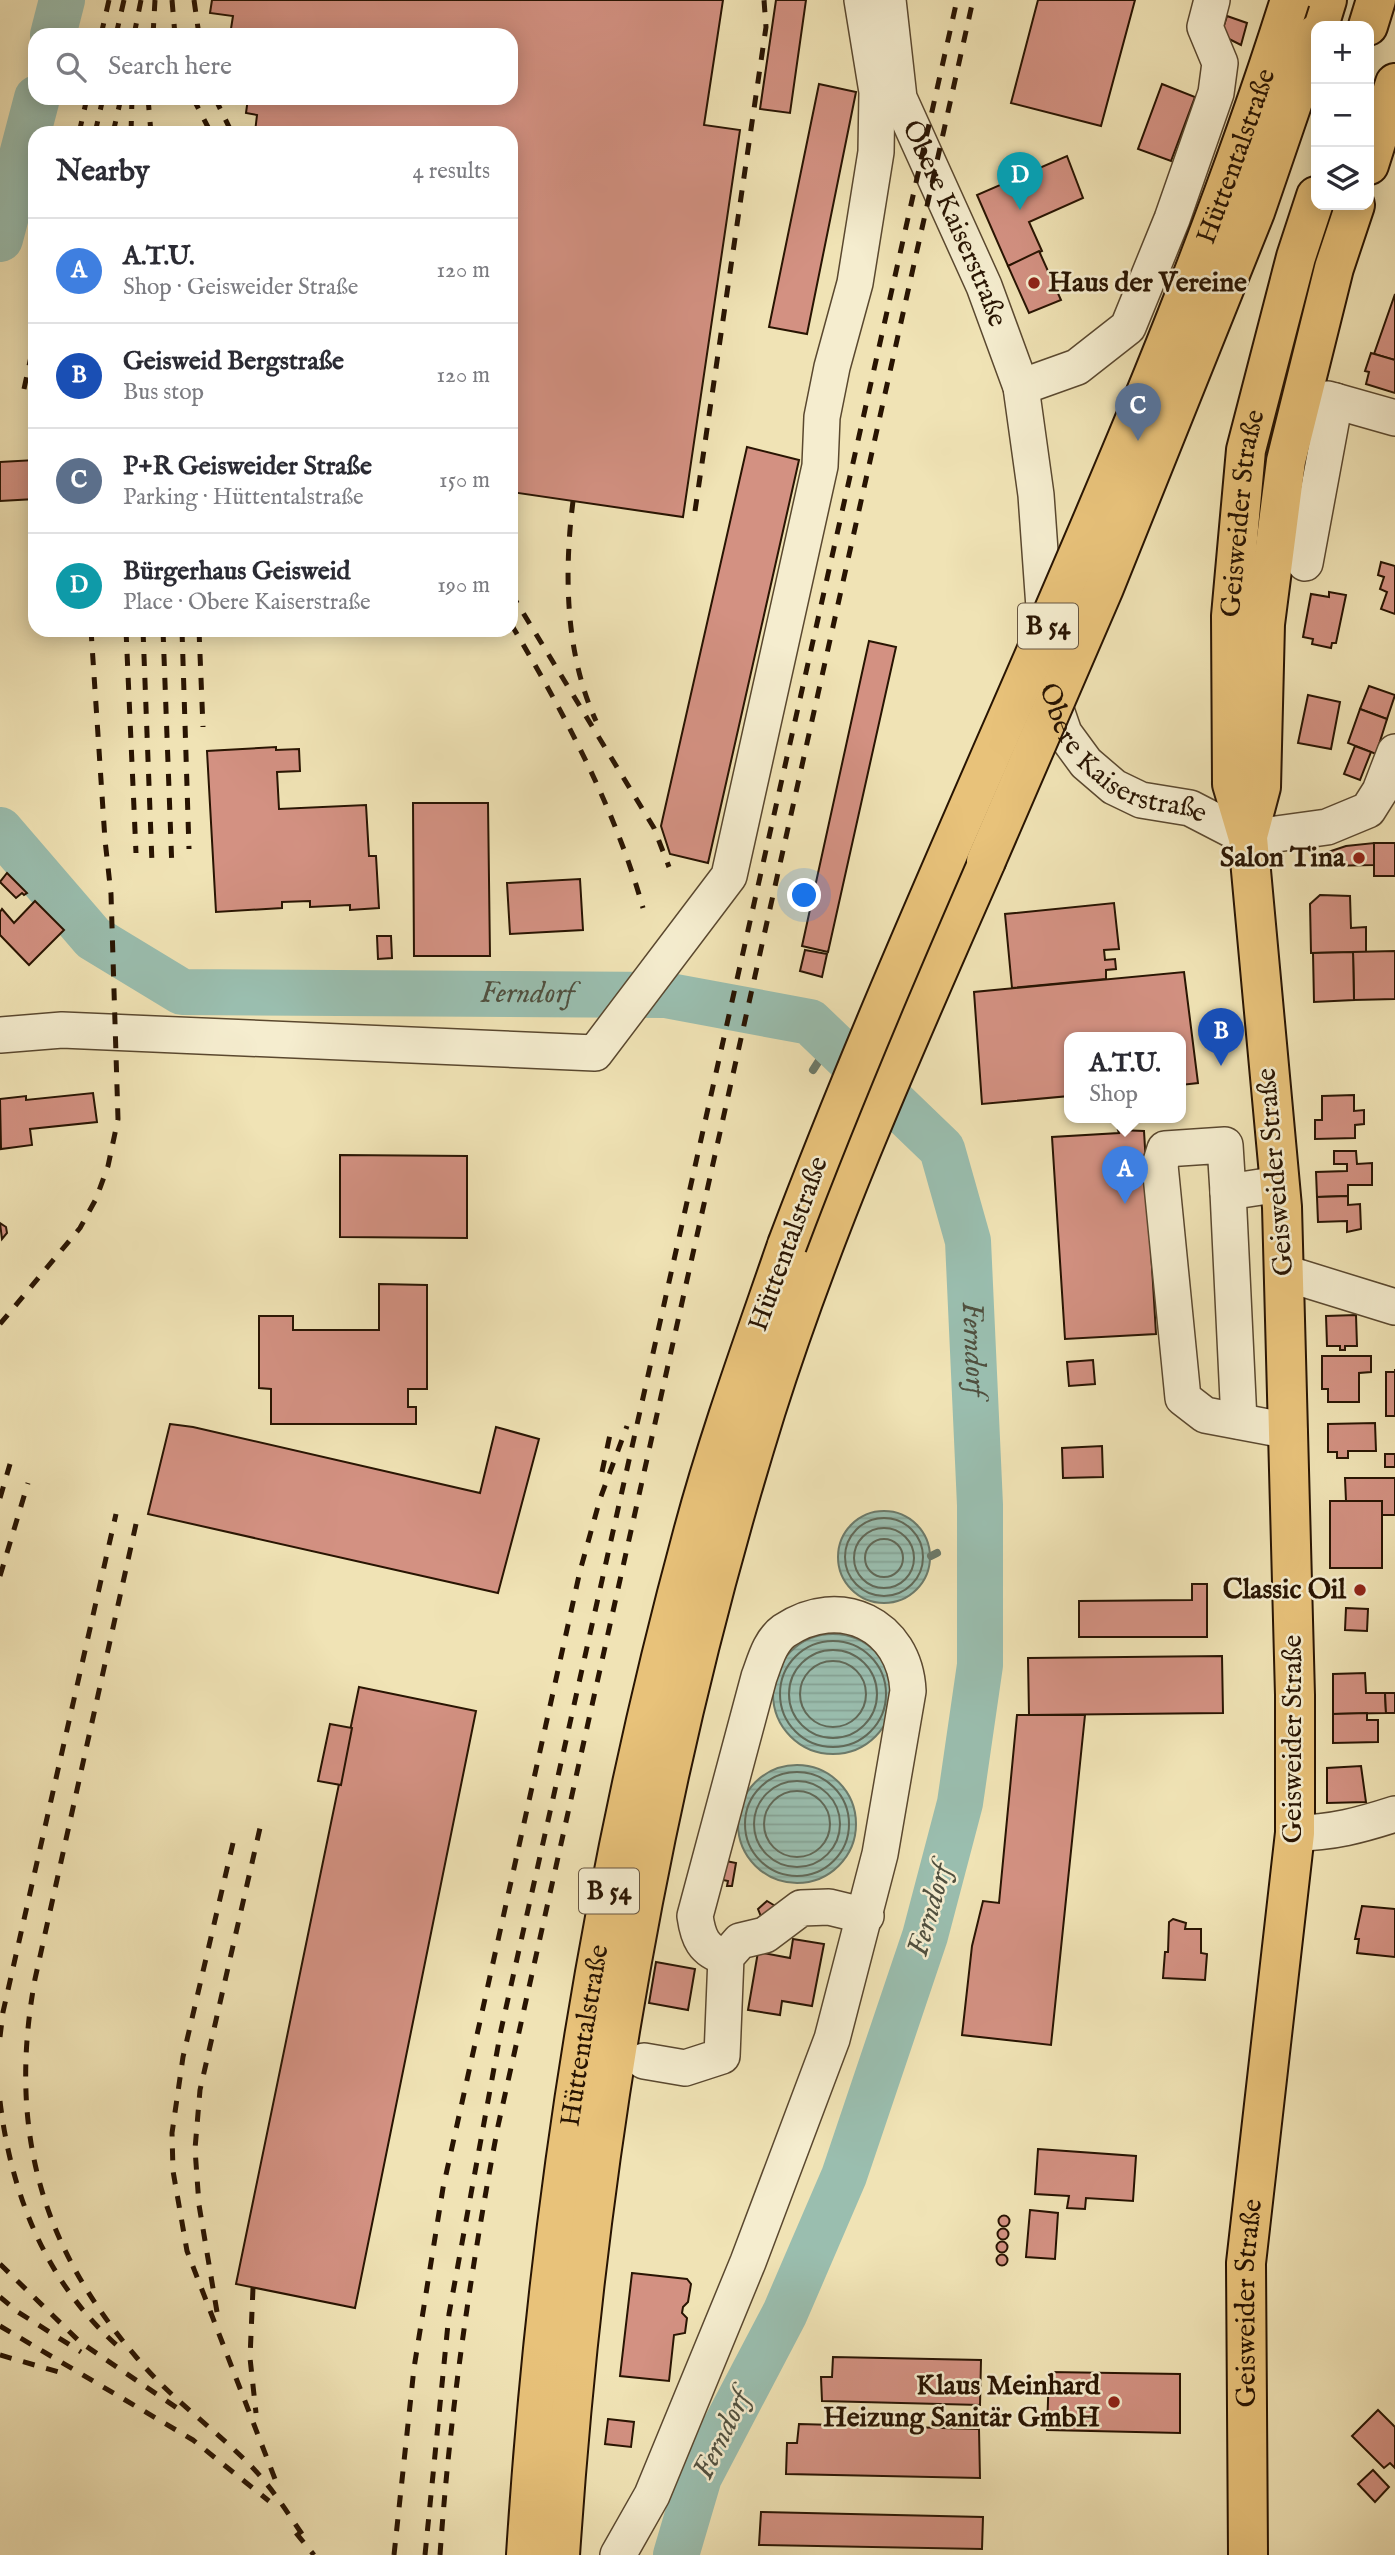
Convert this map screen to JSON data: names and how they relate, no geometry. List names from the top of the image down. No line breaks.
{"streets":{"main road":["Hüttentalstraße","Geisweider Straße","B 54"],"street":["Obere Kaiserstraße"]},"crossings":[["Obere Kaiserstraße","Geisweider Straße"]],"water":["Ferndorf"],"places":["Haus der Vereine","Salon Tina","Classic Oil","Klaus Meinhard Heizung Sanitär GmbH"],"page":{"map_buttons":["+","−"],"search":"Search here","heading":["Nearby","4 results"],"pins":["D","C","B","A"],"list":[{"mark":"A","name":"A.T.U.","note":"Shop · Geisweider Straße","value":"120 m"},{"mark":"B","name":"Geisweid Bergstraße","note":"Bus stop","value":"120 m"},{"mark":"C","name":"P+R Geisweider Straße","note":"Parking · Hüttentalstraße","value":"150 m"},{"mark":"D","name":"Bürgerhaus Geisweid","note":"Place · Obere Kaiserstraße","value":"190 m"}],"popup":["A.T.U.","Shop"]}}
